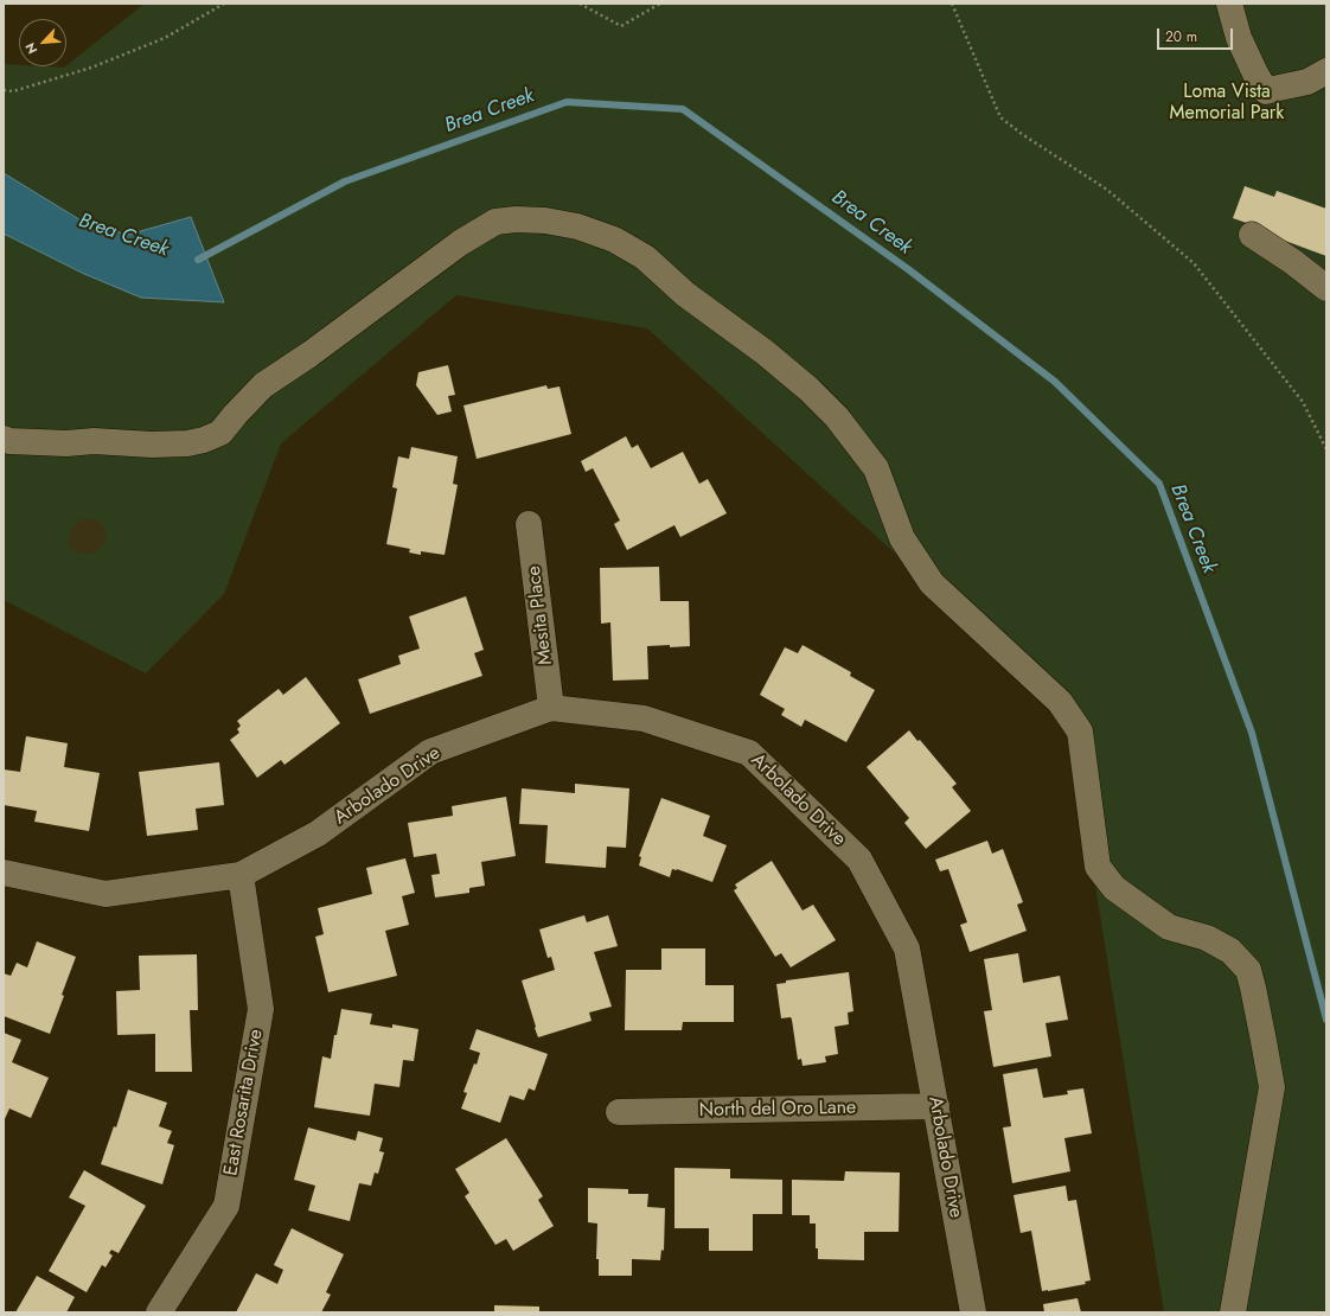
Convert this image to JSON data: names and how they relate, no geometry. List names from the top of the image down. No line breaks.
{"streets":{"street":["Mesita Place","Arbolado Drive","East Rosarita Drive","North del Oro Lane"]},"crossings":[["Mesita Place","Arbolado Drive"],["Arbolado Drive","East Rosarita Drive"],["Arbolado Drive","North del Oro Lane"]],"water":["Brea Creek"],"parks":["Loma Vista Memorial Park"],"scale_bar":"20 m","north":"bottom left"}
